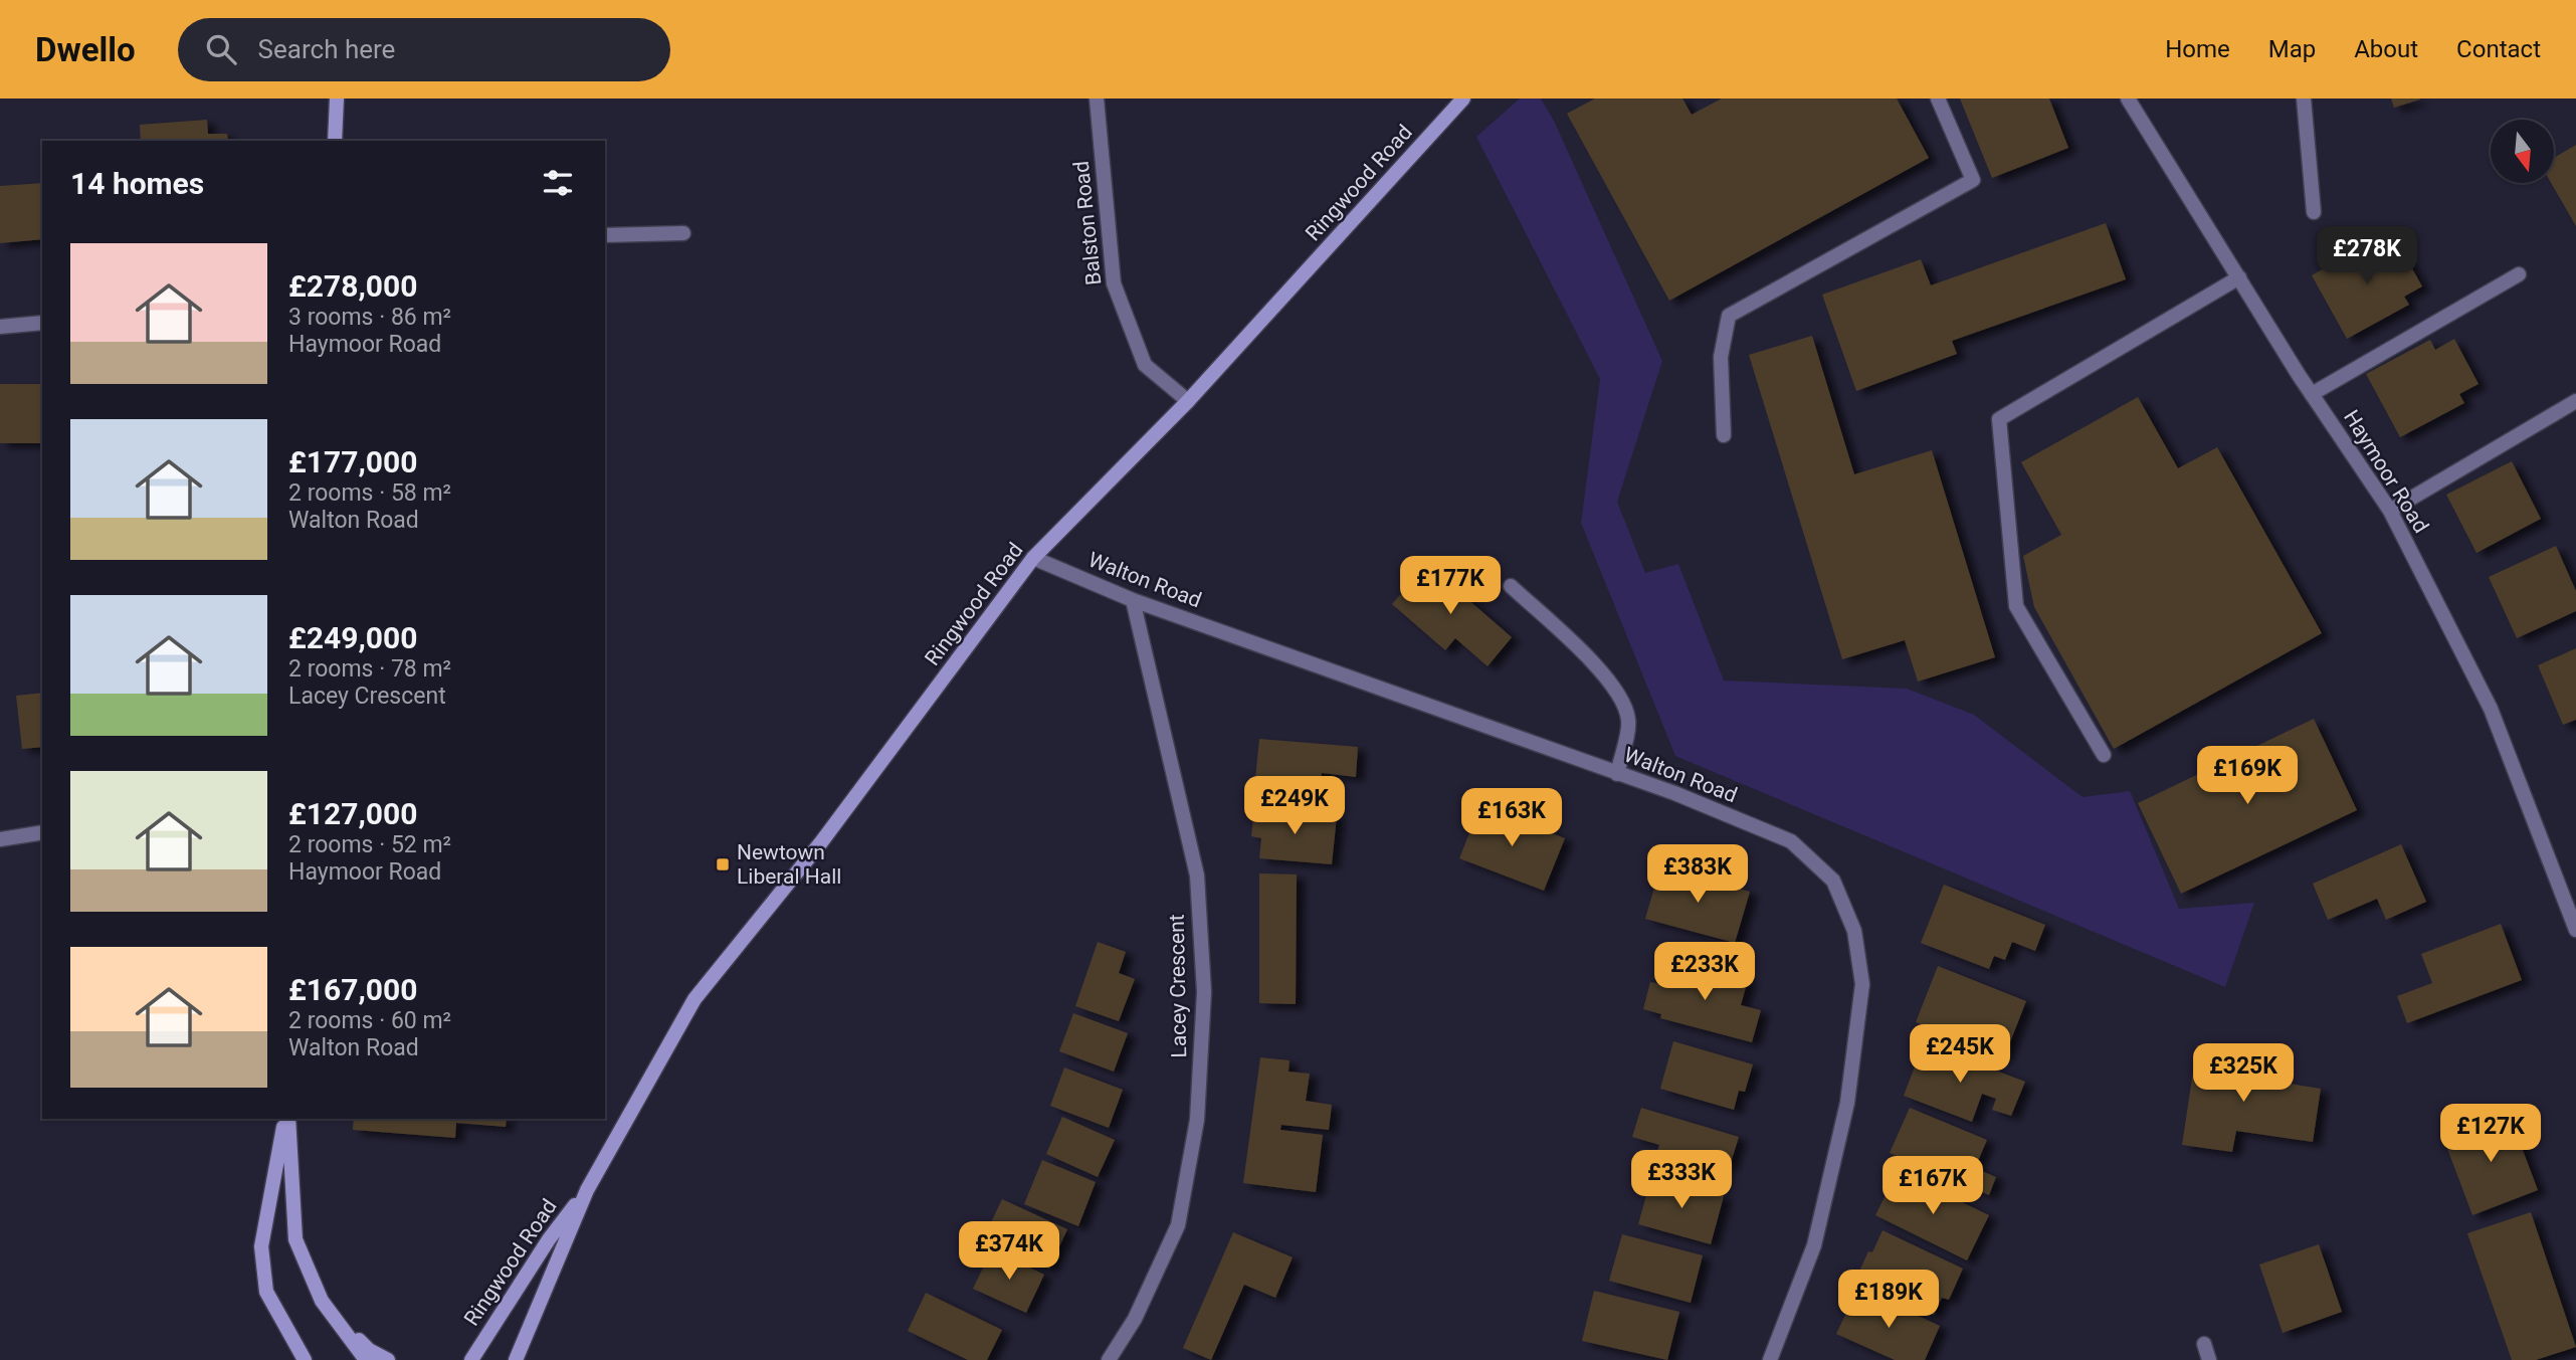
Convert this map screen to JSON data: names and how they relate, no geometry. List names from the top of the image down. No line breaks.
{"streets":{"main road":["Ringwood Road"],"street":["Balston Road","Haymoor Road","Walton Road","Lacey Crescent"]},"crossings":[["Ringwood Road","Balston Road"],["Ringwood Road","Walton Road"],["Walton Road","Lacey Crescent"]],"places":{"transit":["Newtown Liberal Hall"]},"north":"bottom","page":{"header":"Dwello","search":"Search here","nav":["Home","Map","About","Contact"],"heading":"14 homes","list":[{"name":"£278,000","note":"3 rooms · 86 m² · Haymoor Road"},{"name":"£177,000","note":"2 rooms · 58 m² · Walton Road"},{"name":"£249,000","note":"2 rooms · 78 m² · Lacey Crescent"},{"name":"£127,000","note":"2 rooms · 52 m² · Haymoor Road"},{"name":"£167,000","note":"2 rooms · 60 m² · Walton Road"}],"price":["£278K","£177K","£169K","£249K","£163K","£383K","£233K","£245K","£325K","£127K","£333K","£167K","£374K","£189K"]}}
